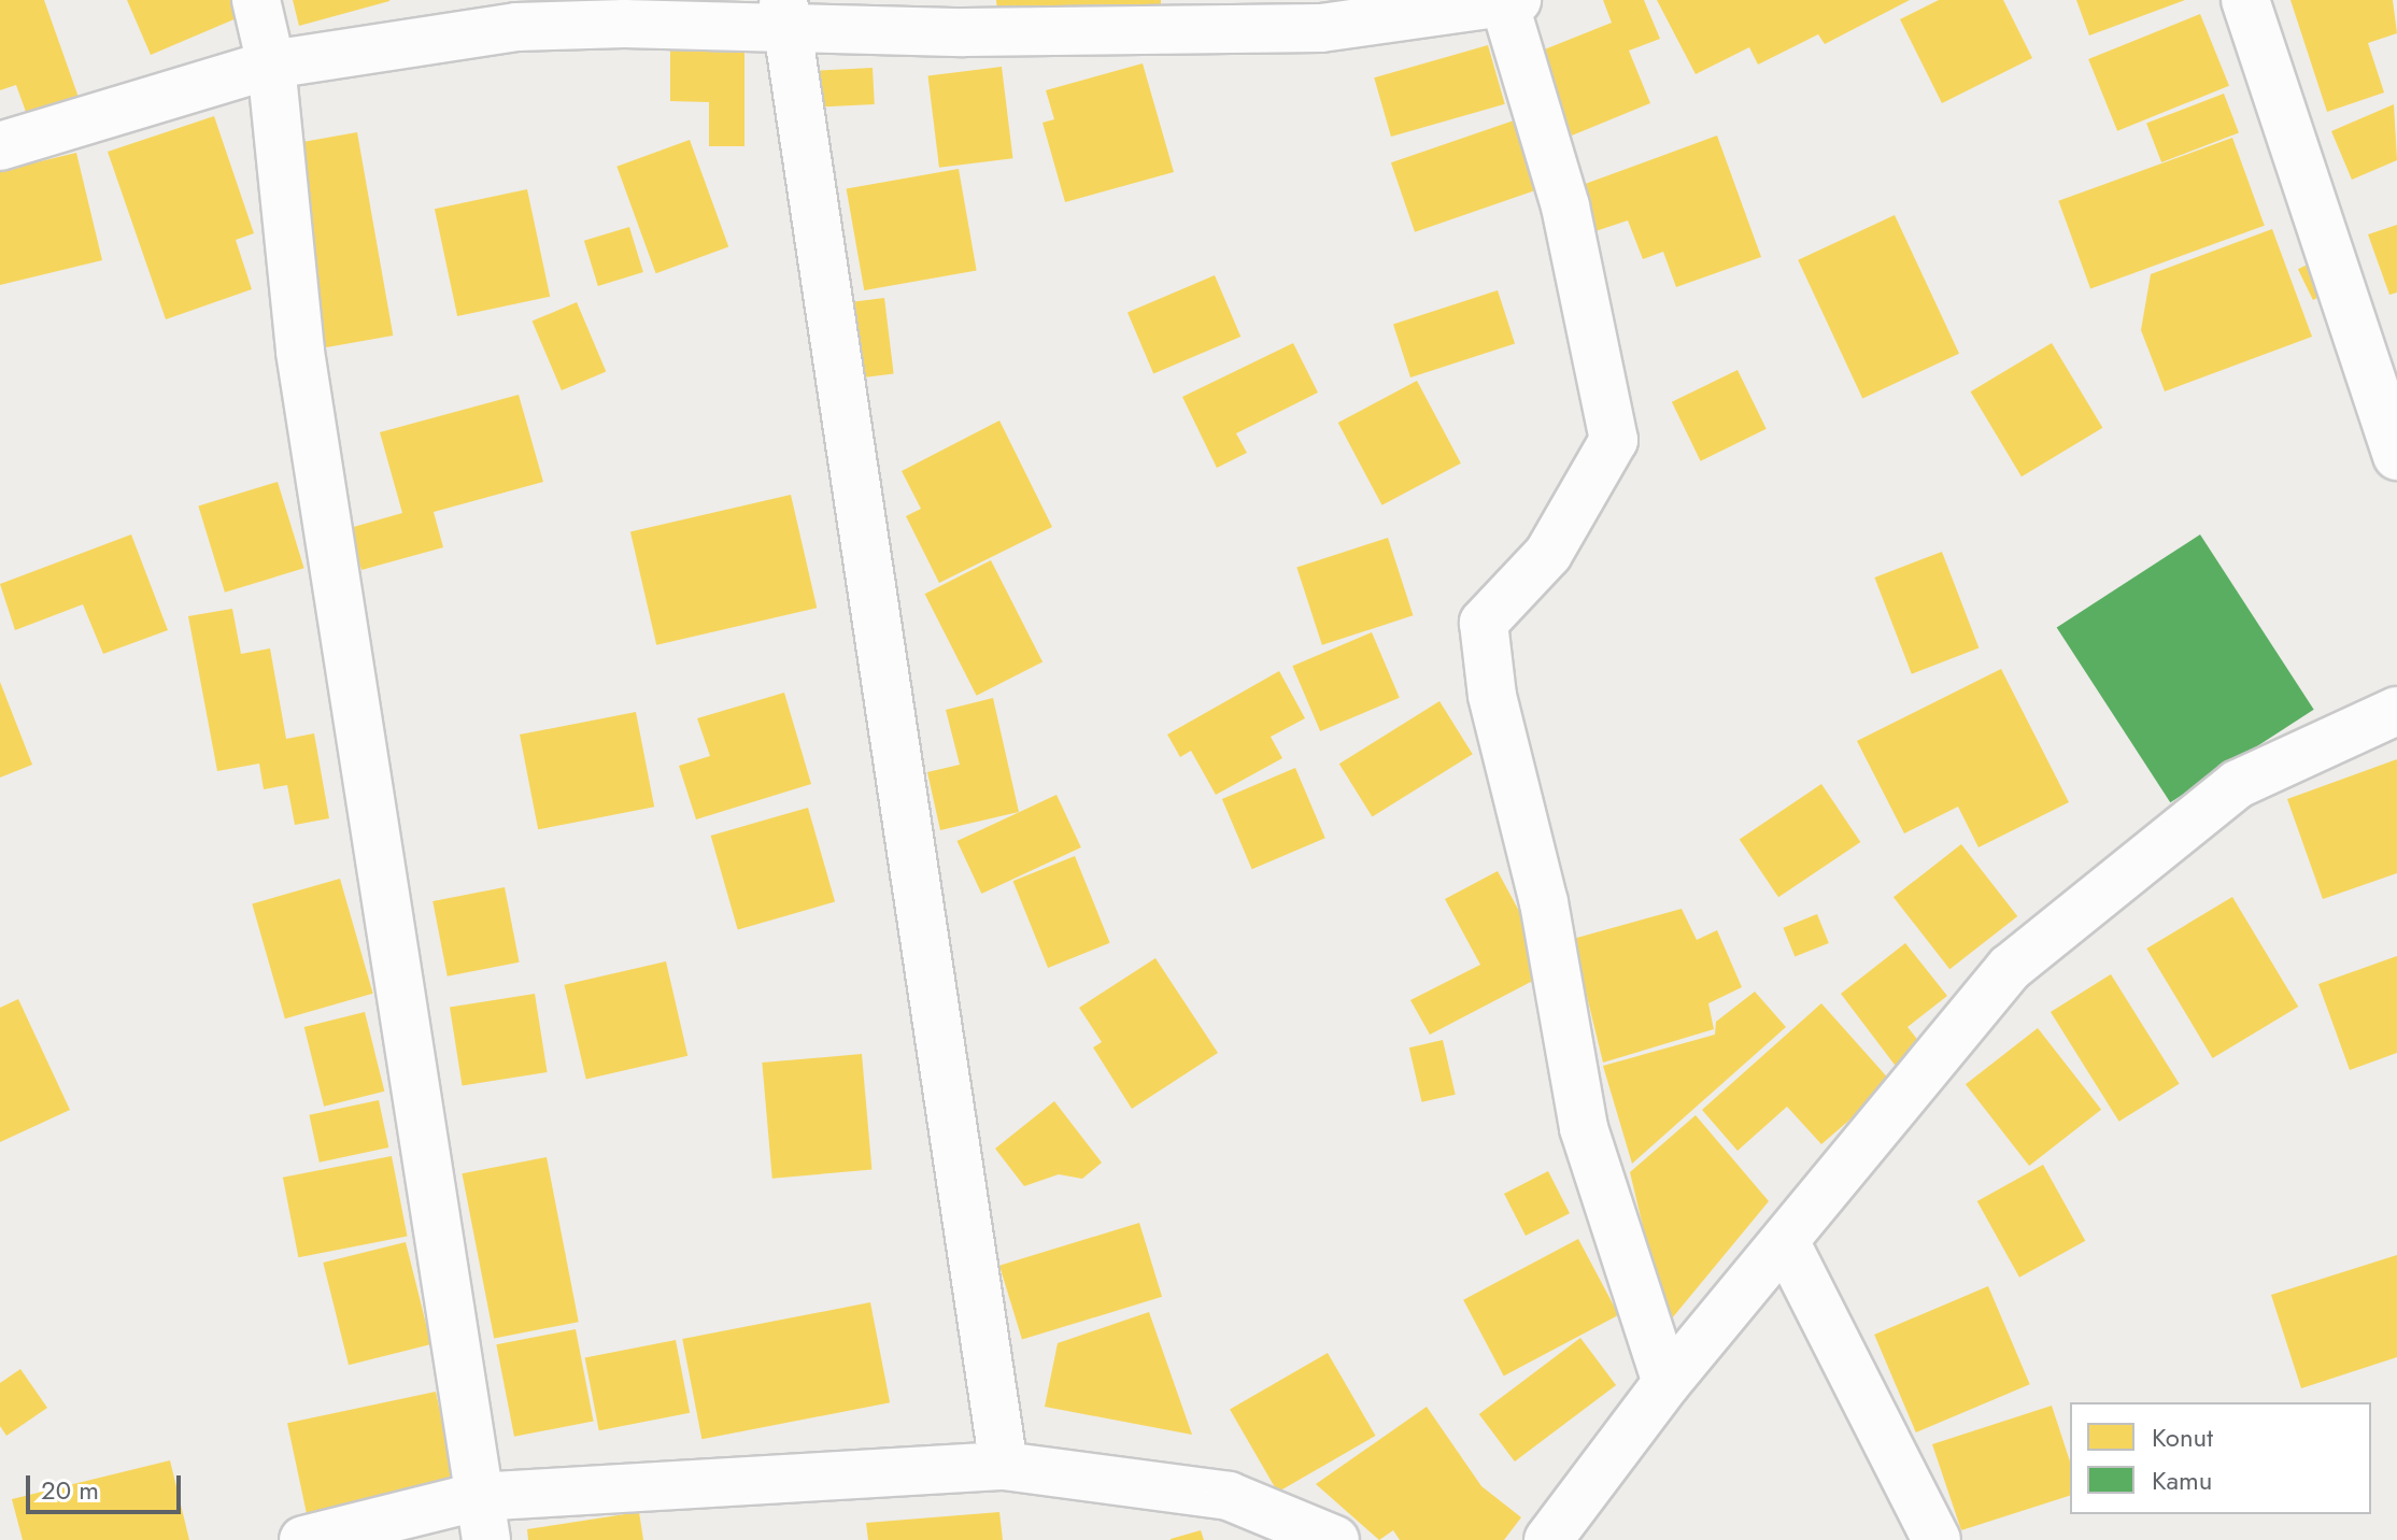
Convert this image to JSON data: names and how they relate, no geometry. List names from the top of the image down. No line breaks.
{"legend":["Konut","Kamu"],"scale_bar":"20 m"}
